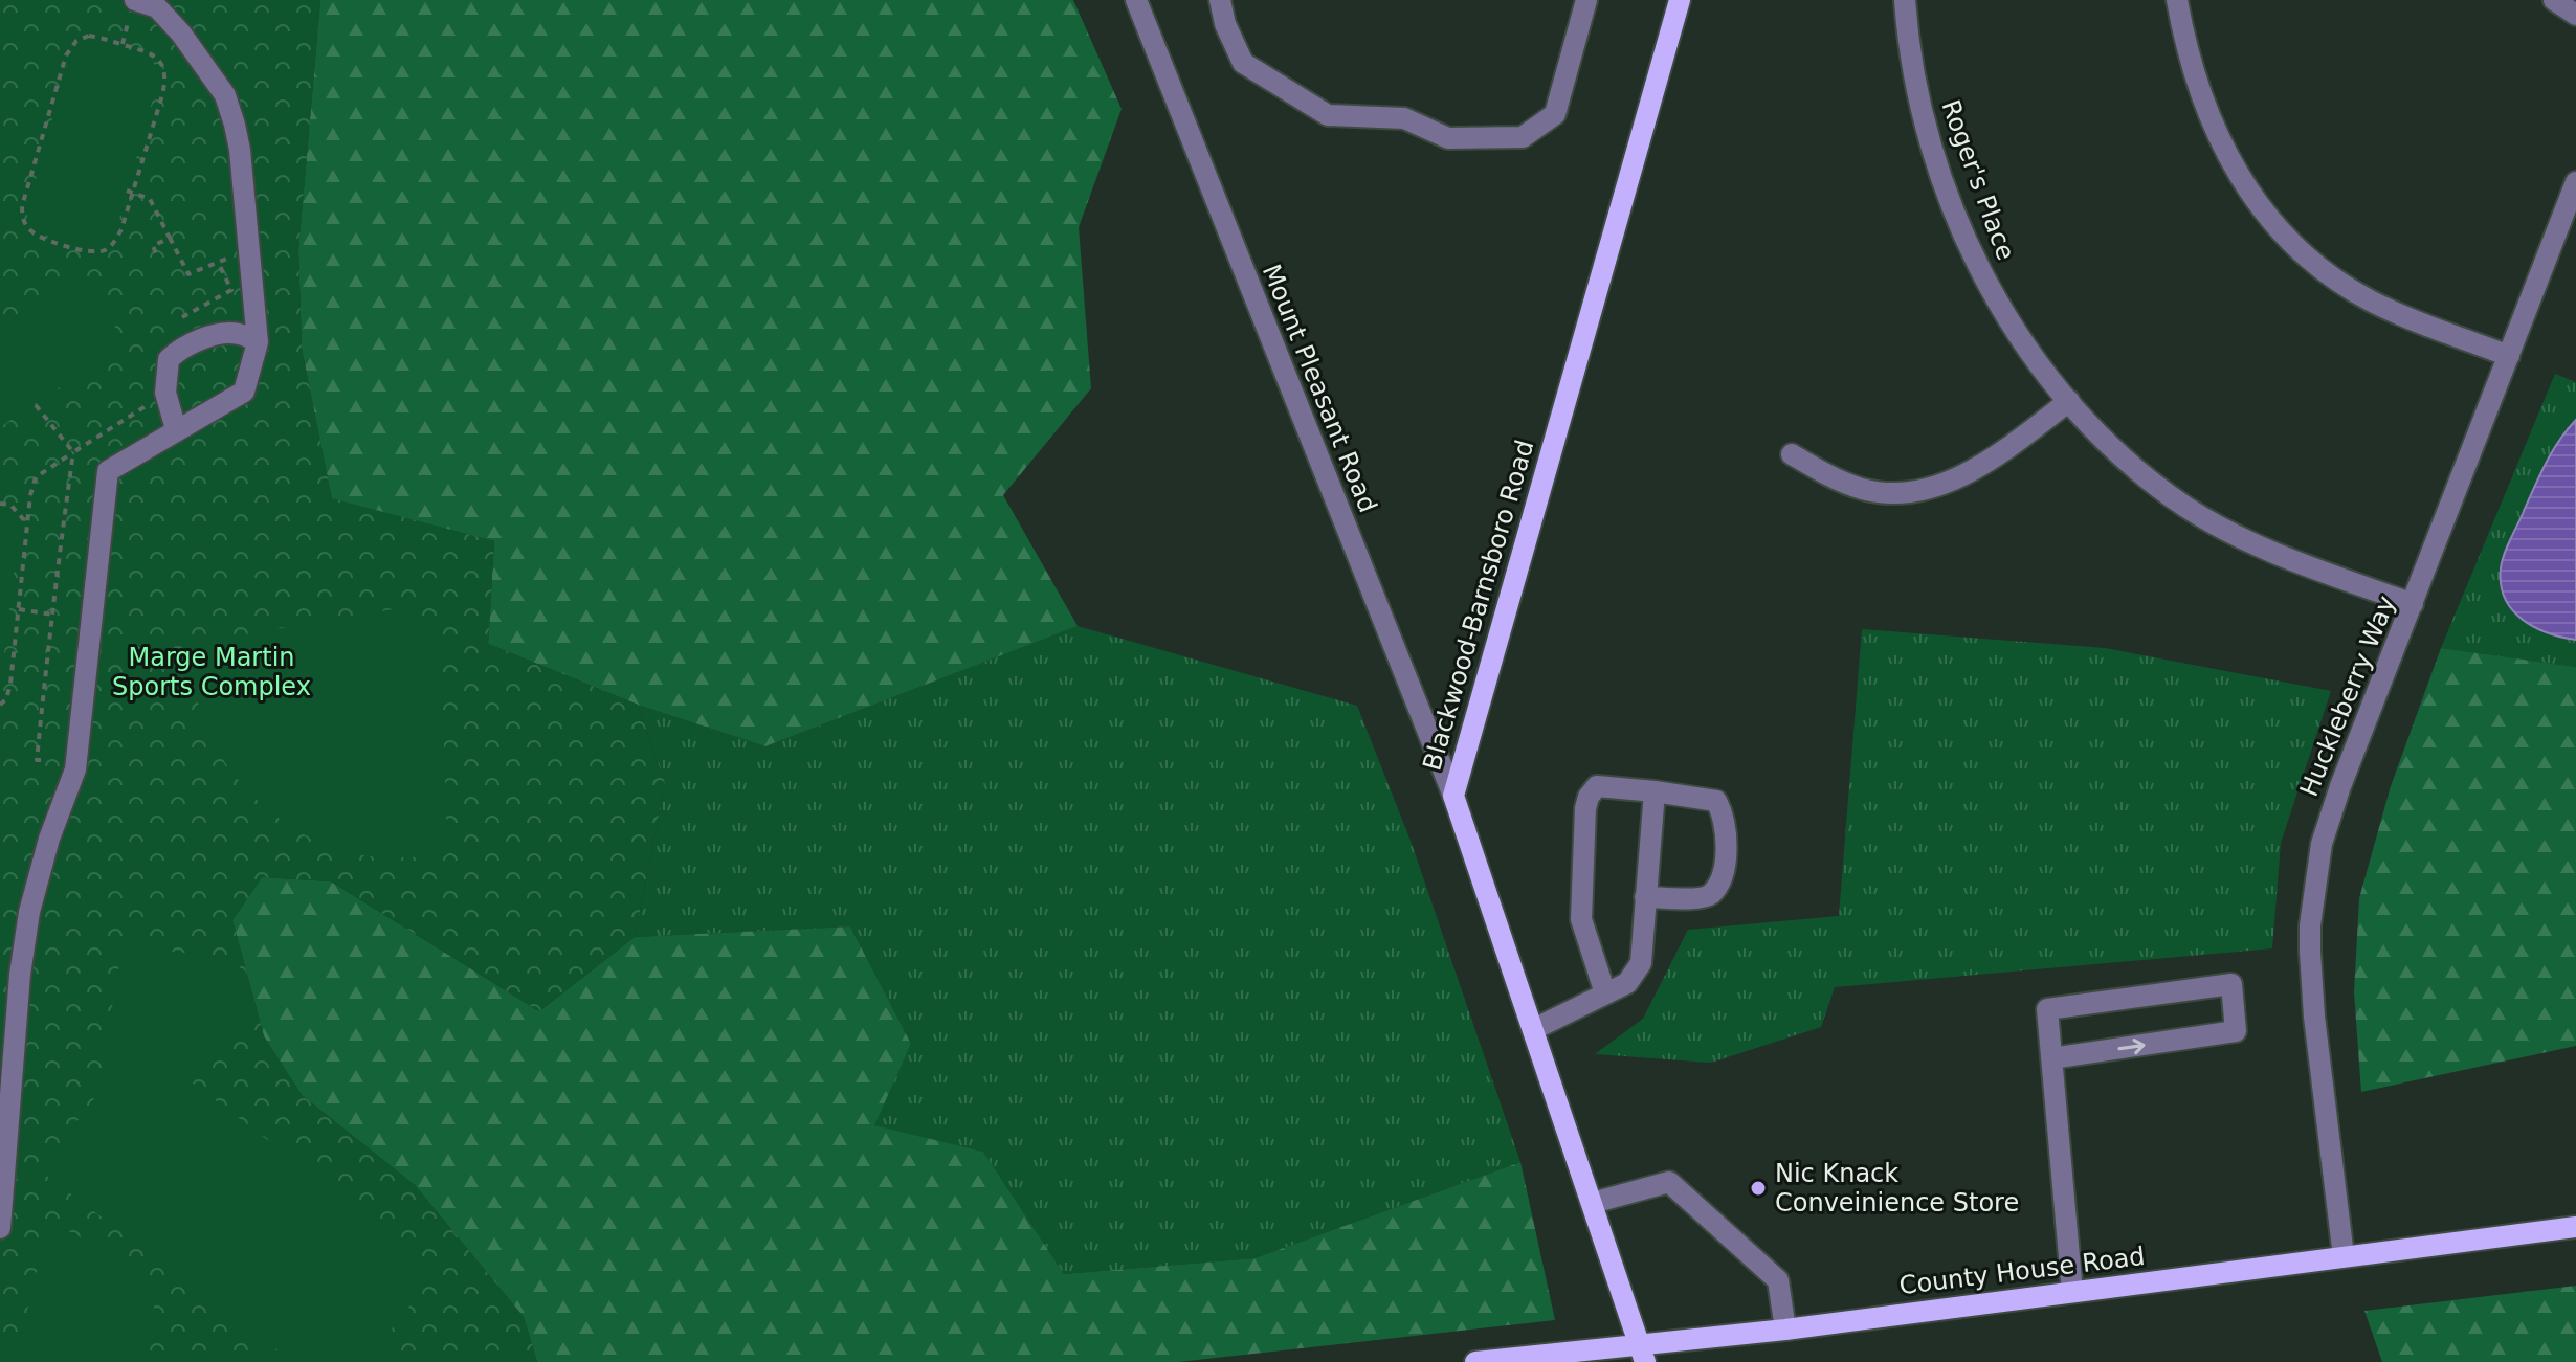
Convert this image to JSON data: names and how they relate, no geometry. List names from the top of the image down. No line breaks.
{"streets":{"main road":["Blackwood-Barnsboro Road","County House Road"],"street":["Roger's Place","Mount Pleasant Road","Huckleberry Way"]},"crossings":[["Roger's Place","Huckleberry Way"],["Mount Pleasant Road","Blackwood-Barnsboro Road"],["Blackwood-Barnsboro Road","County House Road"],["Huckleberry Way","County House Road"]],"parks":["Marge Martin Sports Complex"],"places":["Nic Knack Conveinience Store"]}
